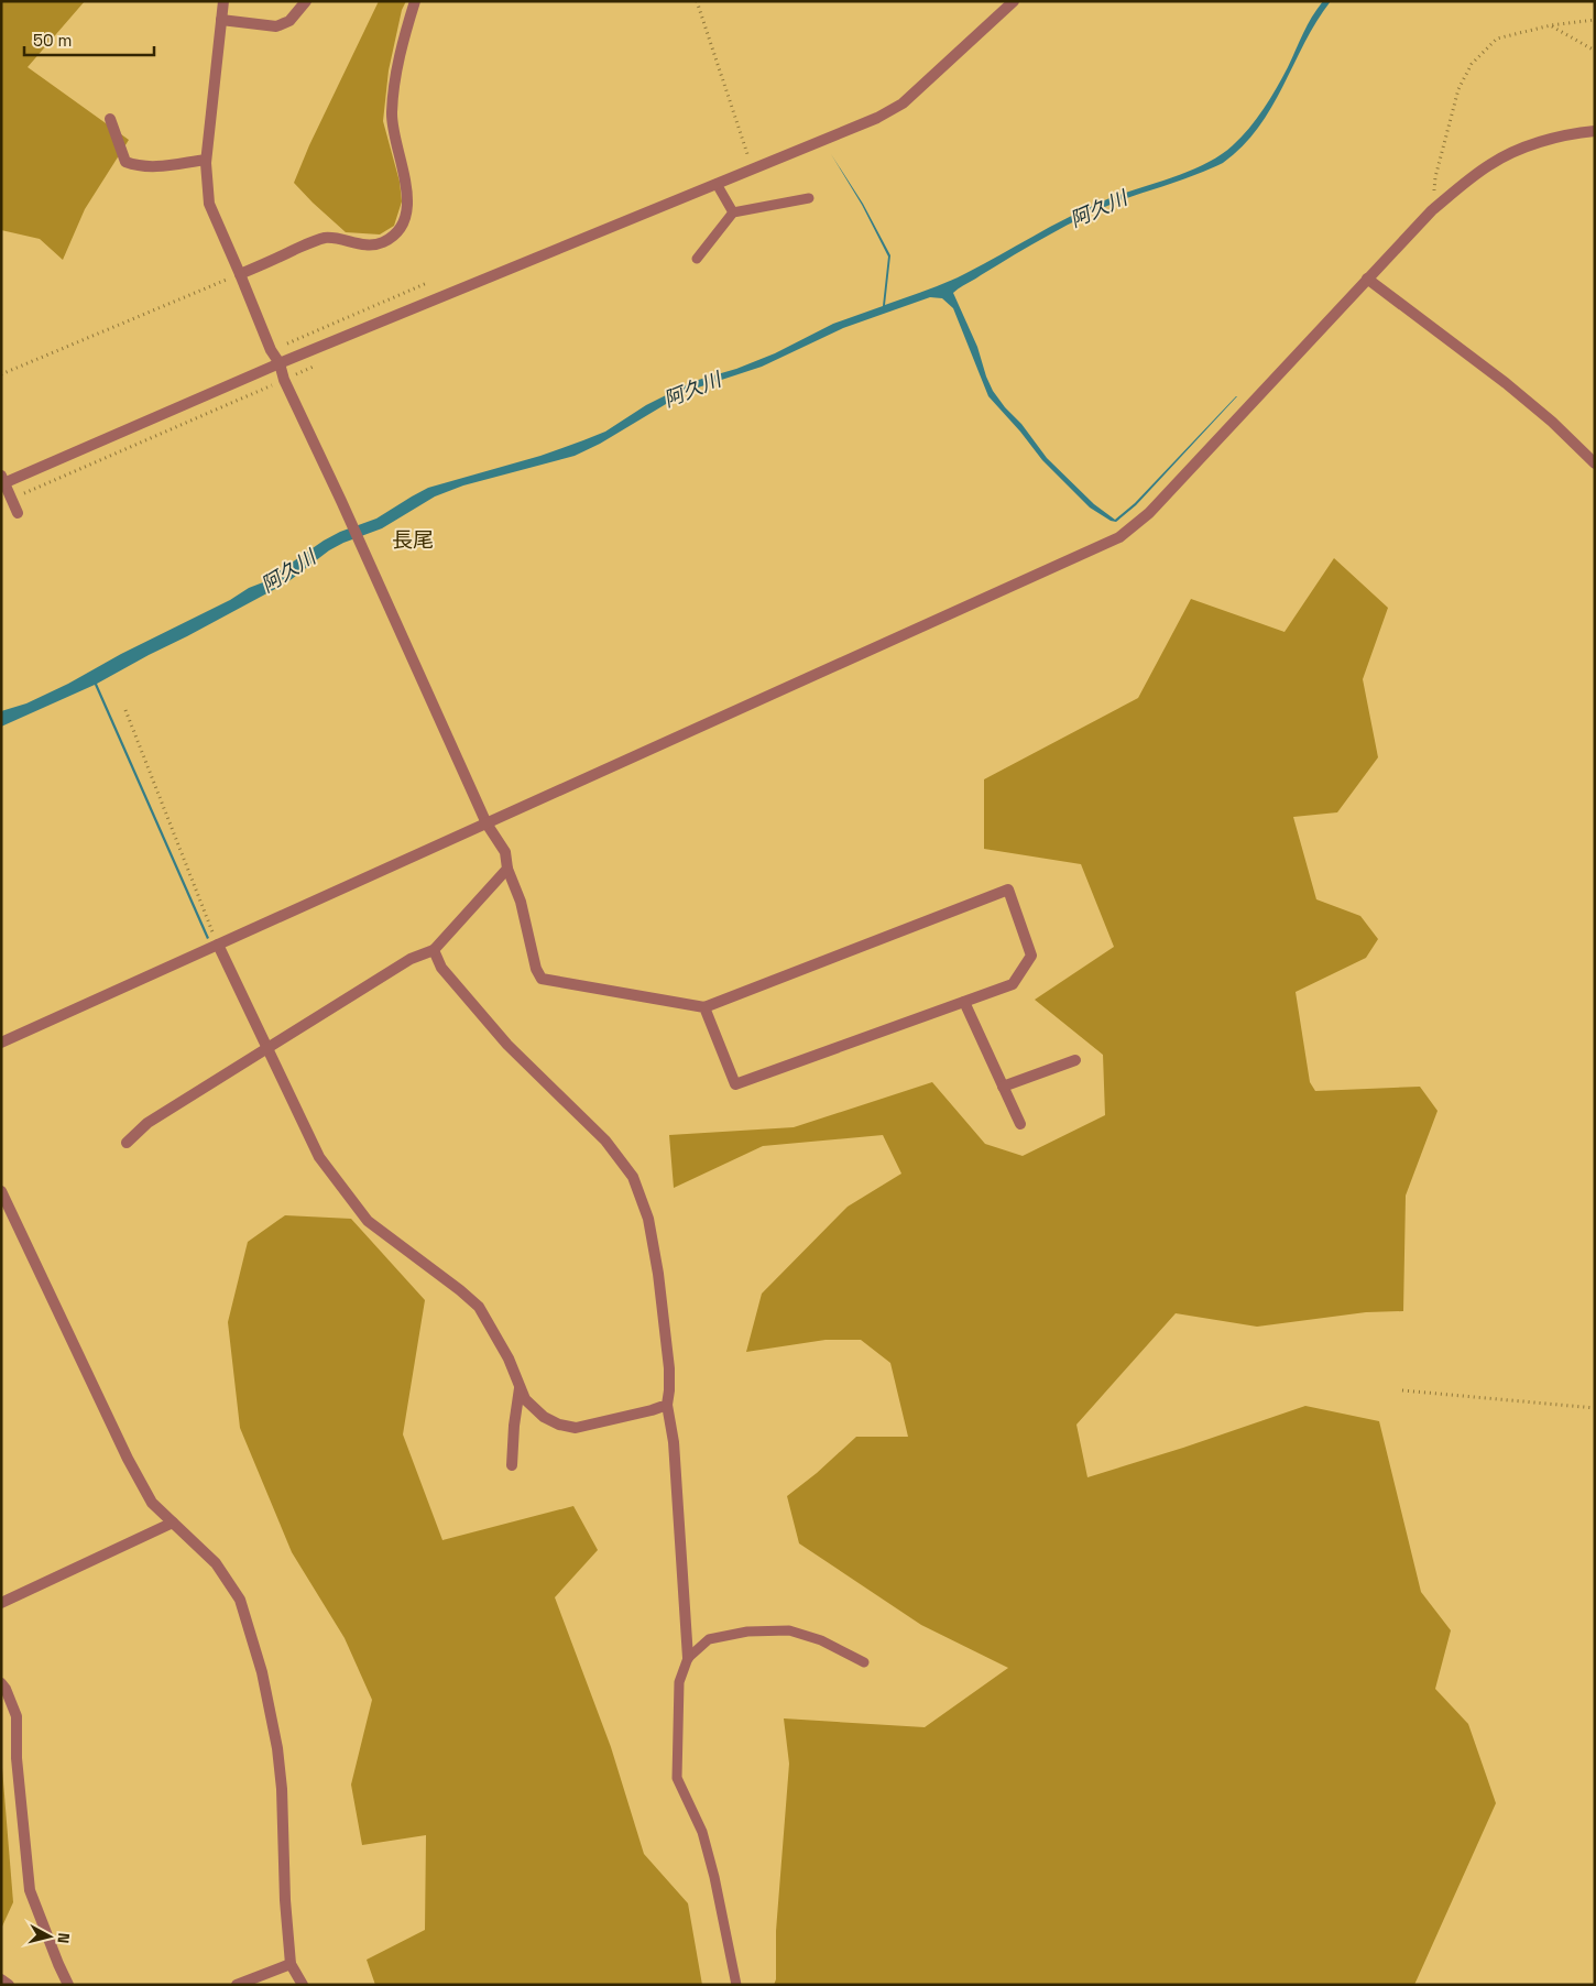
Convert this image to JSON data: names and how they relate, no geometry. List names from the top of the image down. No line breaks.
{"districts":["長尾"],"water":["阿久川"],"scale_bar":"50 m","north":"right"}
